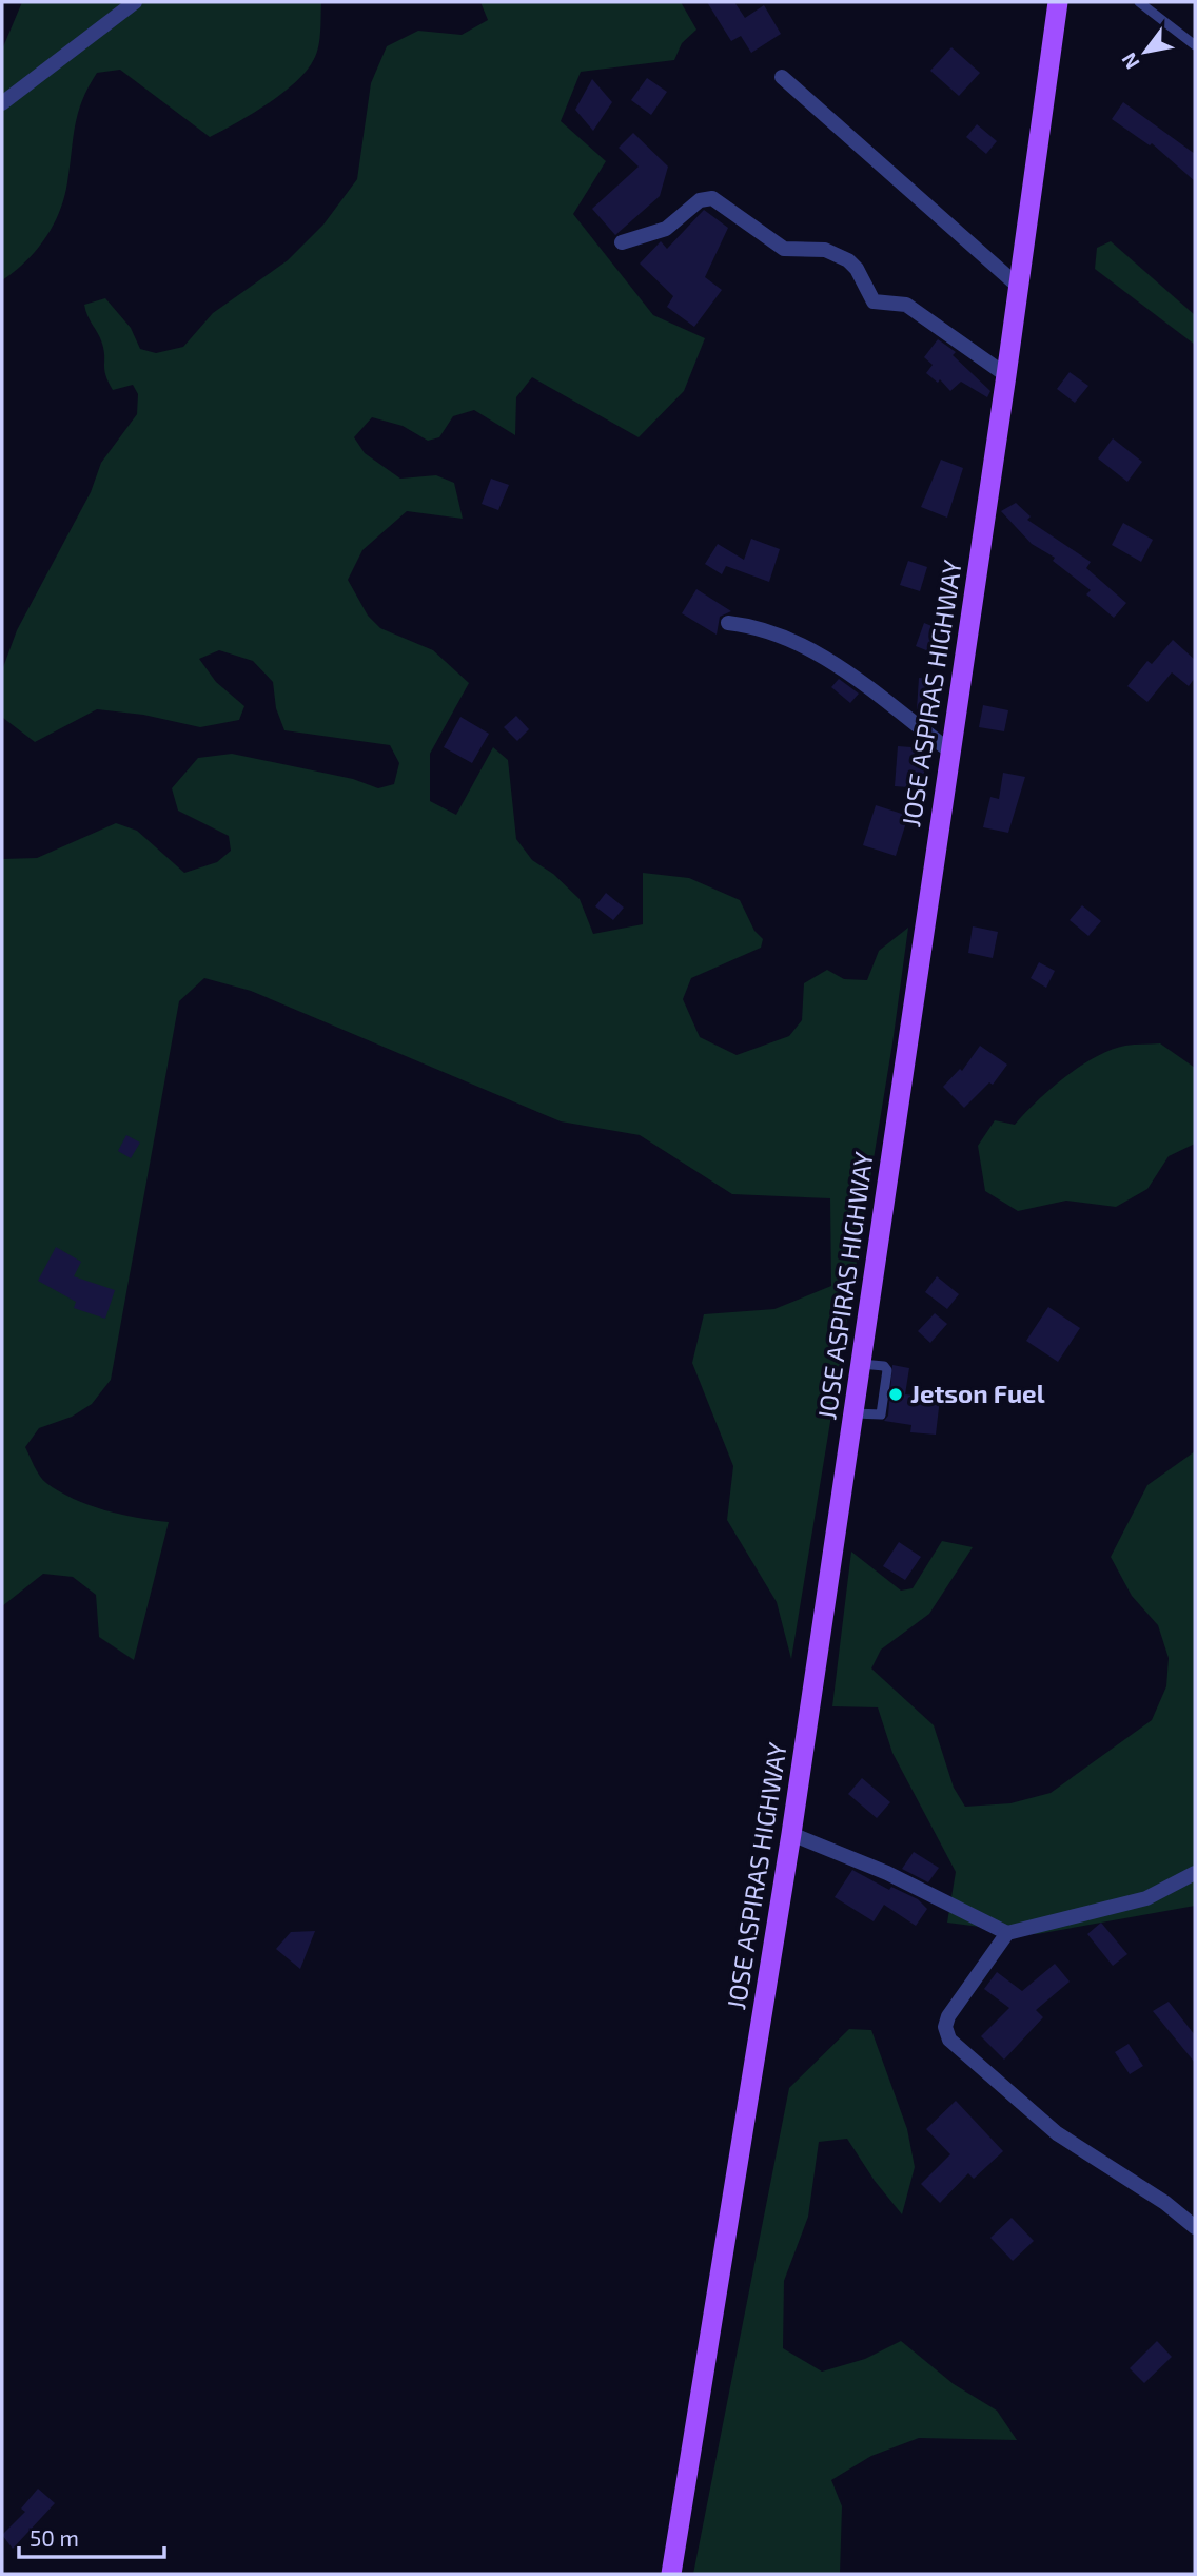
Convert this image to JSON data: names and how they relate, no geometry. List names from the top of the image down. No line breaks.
{"streets":{"main road":["JOSE ASPIRAS HIGHWAY"]},"places":["Jetson Fuel"],"scale_bar":"50 m","north":"bottom left"}
